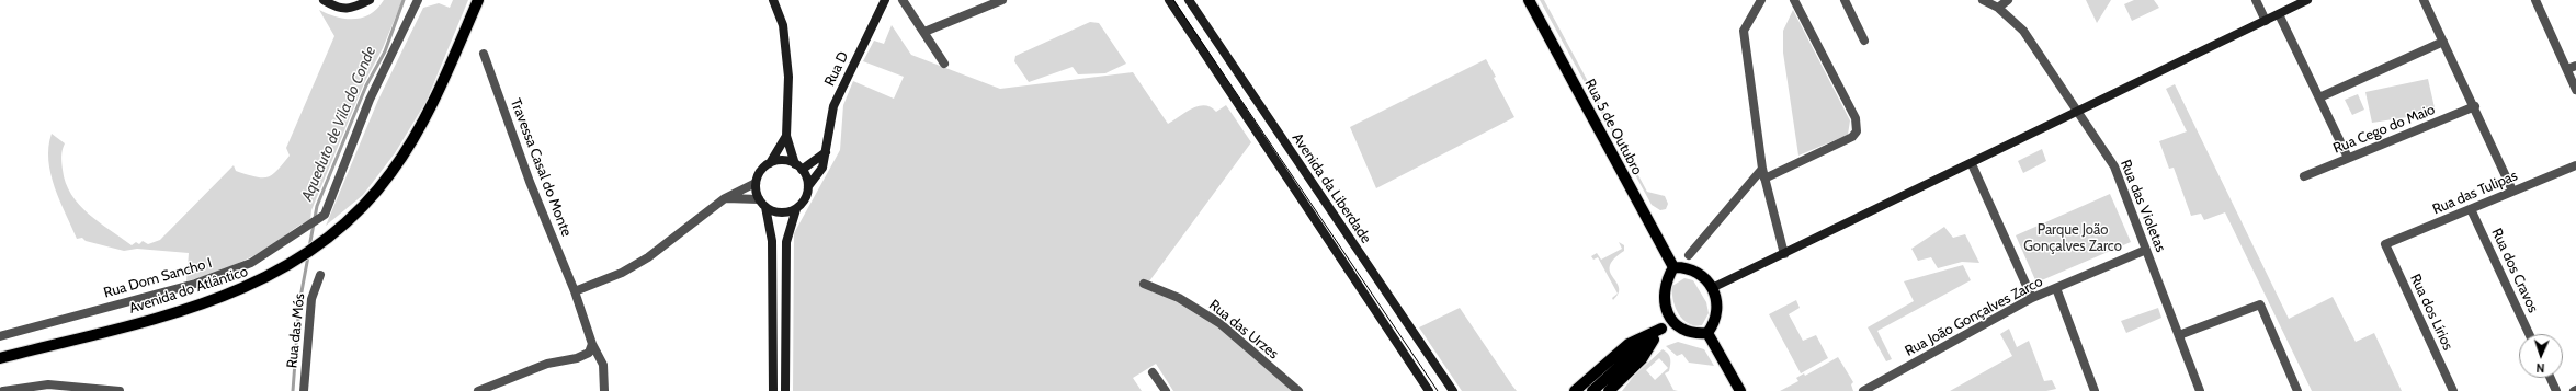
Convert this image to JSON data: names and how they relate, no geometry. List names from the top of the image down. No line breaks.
{"streets":{"main road":["Rua D","Rua 5 de Outubro","Avenida da Liberdade","Avenida do Atlântico"],"street":["Rua Cego do Maio","Travessa Casal do Monte","Rua das Tulipas","Rua das Violetas","Rua dos Cravos","Rua Dom Sancho I","Rua dos Lírios","Rua João Gonçalves Zarco","Rua das Urzes","Rua das Mós"]},"crossings":[["Rua das Tulipas","Rua dos Cravos"],["Rua das Tulipas","Rua dos Lírios"],["Rua das Violetas","Rua João Gonçalves Zarco"]],"water":["Aqueduto de Vila do Conde"],"parks":["Parque João Gonçalves Zarco"],"north":"bottom"}
